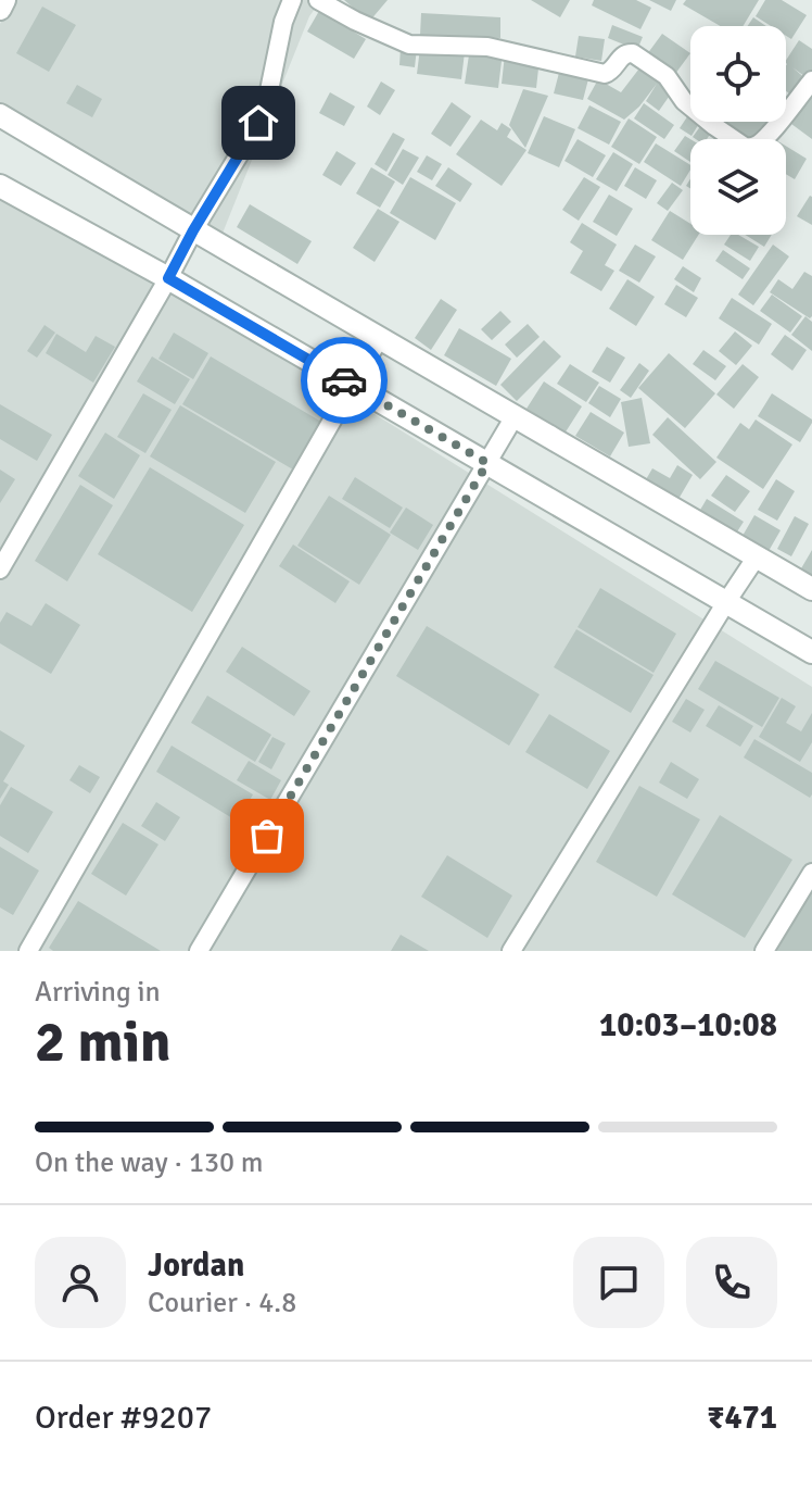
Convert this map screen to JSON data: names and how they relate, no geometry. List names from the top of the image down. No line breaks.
{"page":{"heading":["2 min","Arriving in","10:03–10:08"],"panel":["Jordan","Courier · 4.8","Order #9207","₹471"],"bar":"On the way · 130 m"}}
